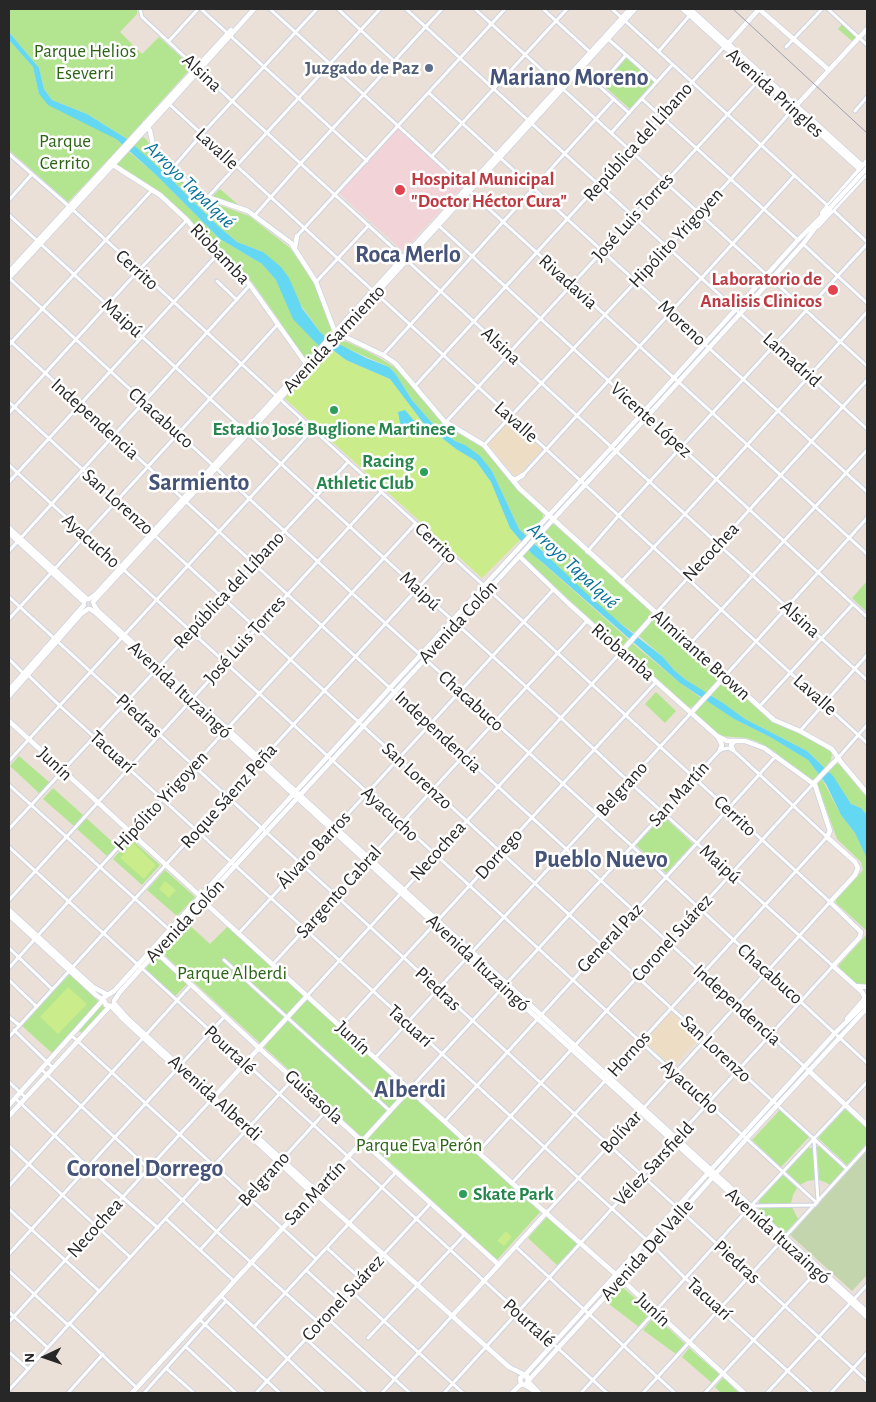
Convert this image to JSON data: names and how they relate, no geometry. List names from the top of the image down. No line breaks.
{"streets":{"main road":["Avenida Pringles","República del Líbano","Hipólito Yrigoyen","Riobamba","Cerrito","Maipú","Avenida Sarmiento","Independencia","Necochea","Avenida Colón","Almirante Brown","Avenida Ituzaingó","Junín","Belgrano","San Martín","Coronel Suárez","Guisasola","Avenida Alberdi","Bolívar","Vélez Sarsfield","Avenida Del Valle"],"street":["Alsina","Lavalle","José Luis Torres","Rivadavia","Moreno","Lamadrid","Chacabuco","Vicente López","San Lorenzo","Ayacucho","Piedras","Tacuarí","Roque Sáenz Peña","Álvaro Barros","Dorrego","Sargento Cabral","General Paz","Pourtalé","Hornos"]},"crossings":[["Alsina","República del Líbano"],["Alsina","José Luis Torres"],["Alsina","Hipólito Yrigoyen"],["Alsina","Avenida Sarmiento"],["Alsina","Necochea"],["Alsina","Avenida Colón"],["Alsina","Belgrano"],["Avenida Pringles","República del Líbano"],["Avenida Pringles","José Luis Torres"],["Avenida Pringles","Hipólito Yrigoyen"],["Avenida Pringles","Avenida Colón"],["República del Líbano","Lavalle"],["República del Líbano","Cerrito"],["República del Líbano","Rivadavia"],["República del Líbano","Maipú"],["República del Líbano","Moreno"],["República del Líbano","Lamadrid"],["República del Líbano","Chacabuco"],["República del Líbano","Independencia"],["República del Líbano","Vicente López"],["República del Líbano","San Lorenzo"],["República del Líbano","Ayacucho"],["República del Líbano","Almirante Brown"],["República del Líbano","Avenida Ituzaingó"],["República del Líbano","Piedras"],["República del Líbano","Tacuarí"],["República del Líbano","Junín"],["Lavalle","José Luis Torres"],["Lavalle","Hipólito Yrigoyen"],["Lavalle","Avenida Sarmiento"],["Lavalle","Necochea"],["Lavalle","Avenida Colón"],["Lavalle","Belgrano"],["Lavalle","Coronel Suárez"],["José Luis Torres","Cerrito"],["José Luis Torres","Rivadavia"],["José Luis Torres","Maipú"],["José Luis Torres","Moreno"],["José Luis Torres","Lamadrid"],["José Luis Torres","Chacabuco"],["José Luis Torres","Independencia"],["José Luis Torres","Vicente López"],["José Luis Torres","San Lorenzo"],["José Luis Torres","Ayacucho"],["José Luis Torres","Almirante Brown"],["José Luis Torres","Avenida Ituzaingó"],["José Luis Torres","Piedras"],["José Luis Torres","Tacuarí"],["José Luis Torres","Junín"],["José Luis Torres","Pourtalé"],["Hipólito Yrigoyen","Cerrito"],["Hipólito Yrigoyen","Rivadavia"],["Hipólito Yrigoyen","Maipú"],["Hipólito Yrigoyen","Moreno"],["Hipólito Yrigoyen","Lamadrid"],["Hipólito Yrigoyen","Chacabuco"],["Hipólito Yrigoyen","Independencia"],["Hipólito Yrigoyen","Vicente López"],["Hipólito Yrigoyen","San Lorenzo"],["Hipólito Yrigoyen","Ayacucho"],["Hipólito Yrigoyen","Almirante Brown"],["Hipólito Yrigoyen","Avenida Ituzaingó"],["Hipólito Yrigoyen","Piedras"],["Hipólito Yrigoyen","Tacuarí"],["Hipólito Yrigoyen","Junín"],["Hipólito Yrigoyen","Pourtalé"],["Riobamba","Avenida Sarmiento"],["Riobamba","Necochea"],["Riobamba","Avenida Colón"],["Riobamba","Belgrano"],["Riobamba","Álvaro Barros"],["Riobamba","Dorrego"],["Riobamba","Sargento Cabral"],["Riobamba","General Paz"],["Riobamba","Coronel Suárez"],["Cerrito","Avenida Sarmiento"],["Cerrito","Necochea"],["Cerrito","Avenida Colón"],["Cerrito","Belgrano"],["Cerrito","San Martín"],["Cerrito","Roque Sáenz Peña"],["Cerrito","Álvaro Barros"],["Cerrito","Dorrego"],["Cerrito","Sargento Cabral"],["Cerrito","General Paz"],["Cerrito","Coronel Suárez"],["Cerrito","Hornos"],["Cerrito","Bolívar"],["Cerrito","Vélez Sarsfield"],["Rivadavia","Avenida Sarmiento"],["Rivadavia","Necochea"],["Rivadavia","Avenida Colón"],["Rivadavia","Belgrano"],["Maipú","Avenida Sarmiento"],["Maipú","Necochea"],["Maipú","Avenida Colón"],["Maipú","Belgrano"],["Maipú","San Martín"],["Maipú","Roque Sáenz Peña"],["Maipú","Álvaro Barros"],["Maipú","Dorrego"],["Maipú","Sargento Cabral"],["Maipú","General Paz"],["Maipú","Coronel Suárez"],["Maipú","Hornos"],["Maipú","Bolívar"],["Maipú","Vélez Sarsfield"],["Maipú","Avenida Del Valle"],["Moreno","Avenida Sarmiento"],["Moreno","Necochea"],["Moreno","Avenida Colón"],["Avenida Sarmiento","Lamadrid"],["Avenida Sarmiento","Chacabuco"],["Avenida Sarmiento","Independencia"],["Avenida Sarmiento","Vicente López"],["Avenida Sarmiento","San Lorenzo"],["Avenida Sarmiento","Ayacucho"],["Avenida Sarmiento","Almirante Brown"],["Avenida Sarmiento","Avenida Ituzaingó"],["Avenida Sarmiento","Piedras"],["Avenida Sarmiento","Tacuarí"],["Lamadrid","Necochea"],["Lamadrid","Avenida Colón"],["Chacabuco","Necochea"],["Chacabuco","Avenida Colón"],["Chacabuco","Belgrano"],["Chacabuco","San Martín"],["Chacabuco","Roque Sáenz Peña"],["Chacabuco","Álvaro Barros"],["Chacabuco","Dorrego"],["Chacabuco","Sargento Cabral"],["Chacabuco","General Paz"],["Chacabuco","Coronel Suárez"],["Chacabuco","Hornos"],["Chacabuco","Bolívar"],["Chacabuco","Vélez Sarsfield"],["Chacabuco","Avenida Del Valle"],["Independencia","Necochea"],["Independencia","Avenida Colón"],["Independencia","Belgrano"],["Independencia","San Martín"],["Independencia","Roque Sáenz Peña"],["Independencia","Álvaro Barros"],["Independencia","Dorrego"],["Independencia","Sargento Cabral"],["Independencia","General Paz"],["Independencia","Coronel Suárez"],["Independencia","Hornos"],["Independencia","Bolívar"],["Independencia","Vélez Sarsfield"],["Independencia","Avenida Del Valle"],["Vicente López","Necochea"],["Vicente López","Avenida Colón"],["Vicente López","Belgrano"],["San Lorenzo","Necochea"],["San Lorenzo","Avenida Colón"],["San Lorenzo","Belgrano"],["San Lorenzo","San Martín"],["San Lorenzo","Roque Sáenz Peña"],["San Lorenzo","Álvaro Barros"],["San Lorenzo","Dorrego"],["San Lorenzo","Sargento Cabral"],["San Lorenzo","General Paz"],["San Lorenzo","Coronel Suárez"],["San Lorenzo","Hornos"],["San Lorenzo","Bolívar"],["San Lorenzo","Vélez Sarsfield"],["San Lorenzo","Avenida Del Valle"],["Ayacucho","Necochea"],["Ayacucho","Avenida Colón"],["Ayacucho","Belgrano"],["Ayacucho","San Martín"],["Ayacucho","Roque Sáenz Peña"],["Ayacucho","Álvaro Barros"],["Ayacucho","Dorrego"],["Ayacucho","Sargento Cabral"],["Ayacucho","General Paz"],["Ayacucho","Coronel Suárez"],["Ayacucho","Hornos"],["Ayacucho","Bolívar"],["Ayacucho","Vélez Sarsfield"],["Ayacucho","Avenida Del Valle"],["Necochea","Almirante Brown"],["Necochea","Avenida Ituzaingó"],["Necochea","Piedras"],["Necochea","Tacuarí"],["Necochea","Junín"],["Necochea","Pourtalé"],["Necochea","Guisasola"],["Necochea","Avenida Alberdi"],["Avenida Colón","Almirante Brown"],["Avenida Colón","Avenida Ituzaingó"],["Avenida Colón","Piedras"],["Avenida Colón","Tacuarí"],["Avenida Colón","Junín"],["Avenida Colón","Pourtalé"],["Avenida Colón","Guisasola"],["Avenida Colón","Avenida Alberdi"],["Almirante Brown","Belgrano"],["Almirante Brown","Coronel Suárez"],["Avenida Ituzaingó","Belgrano"],["Avenida Ituzaingó","San Martín"],["Avenida Ituzaingó","Roque Sáenz Peña"],["Avenida Ituzaingó","Álvaro Barros"],["Avenida Ituzaingó","Dorrego"],["Avenida Ituzaingó","Sargento Cabral"],["Avenida Ituzaingó","General Paz"],["Avenida Ituzaingó","Coronel Suárez"],["Avenida Ituzaingó","Hornos"],["Avenida Ituzaingó","Bolívar"],["Avenida Ituzaingó","Vélez Sarsfield"],["Avenida Ituzaingó","Avenida Del Valle"],["Piedras","Belgrano"],["Piedras","San Martín"],["Piedras","Roque Sáenz Peña"],["Piedras","Álvaro Barros"],["Piedras","Dorrego"],["Piedras","Sargento Cabral"],["Piedras","General Paz"],["Piedras","Coronel Suárez"],["Piedras","Hornos"],["Piedras","Bolívar"],["Piedras","Vélez Sarsfield"],["Piedras","Avenida Del Valle"],["Tacuarí","Belgrano"],["Tacuarí","San Martín"],["Tacuarí","Roque Sáenz Peña"],["Tacuarí","Álvaro Barros"],["Tacuarí","Dorrego"],["Tacuarí","Sargento Cabral"],["Tacuarí","General Paz"],["Tacuarí","Coronel Suárez"],["Tacuarí","Hornos"],["Tacuarí","Bolívar"],["Tacuarí","Vélez Sarsfield"],["Tacuarí","Avenida Del Valle"],["Junín","Belgrano"],["Junín","San Martín"],["Junín","Roque Sáenz Peña"],["Junín","Álvaro Barros"],["Junín","Dorrego"],["Junín","Sargento Cabral"],["Junín","General Paz"],["Junín","Coronel Suárez"],["Junín","Hornos"],["Junín","Bolívar"],["Junín","Vélez Sarsfield"],["Junín","Avenida Del Valle"],["Belgrano","Pourtalé"],["Belgrano","Guisasola"],["Belgrano","Avenida Alberdi"],["San Martín","Pourtalé"],["San Martín","Guisasola"],["San Martín","Avenida Alberdi"],["Roque Sáenz Peña","Pourtalé"],["Coronel Suárez","Pourtalé"],["Coronel Suárez","Guisasola"],["Coronel Suárez","Avenida Alberdi"],["Pourtalé","Bolívar"],["Pourtalé","Vélez Sarsfield"],["Pourtalé","Avenida Del Valle"],["Hornos","Bolívar"],["Guisasola","Bolívar"],["Avenida Alberdi","Bolívar"],["Avenida Alberdi","Vélez Sarsfield"],["Avenida Alberdi","Avenida Del Valle"]],"districts":["Mariano Moreno","Roca Merlo","Sarmiento","Pueblo Nuevo","Alberdi","Coronel Dorrego"],"water":["Arroyo Tapalqué"],"parks":["Parque Helios Eseverri","Parque Cerrito","Parque Alberdi","Parque Eva Perón"],"places":["Juzgado de Paz","Hospital Municipal \"Doctor Héctor Cura\"","Laboratorio de Analisis Clinicos","Estadio José Buglione Martinese","Racing Athletic Club","Skate Park"],"north":"left"}
